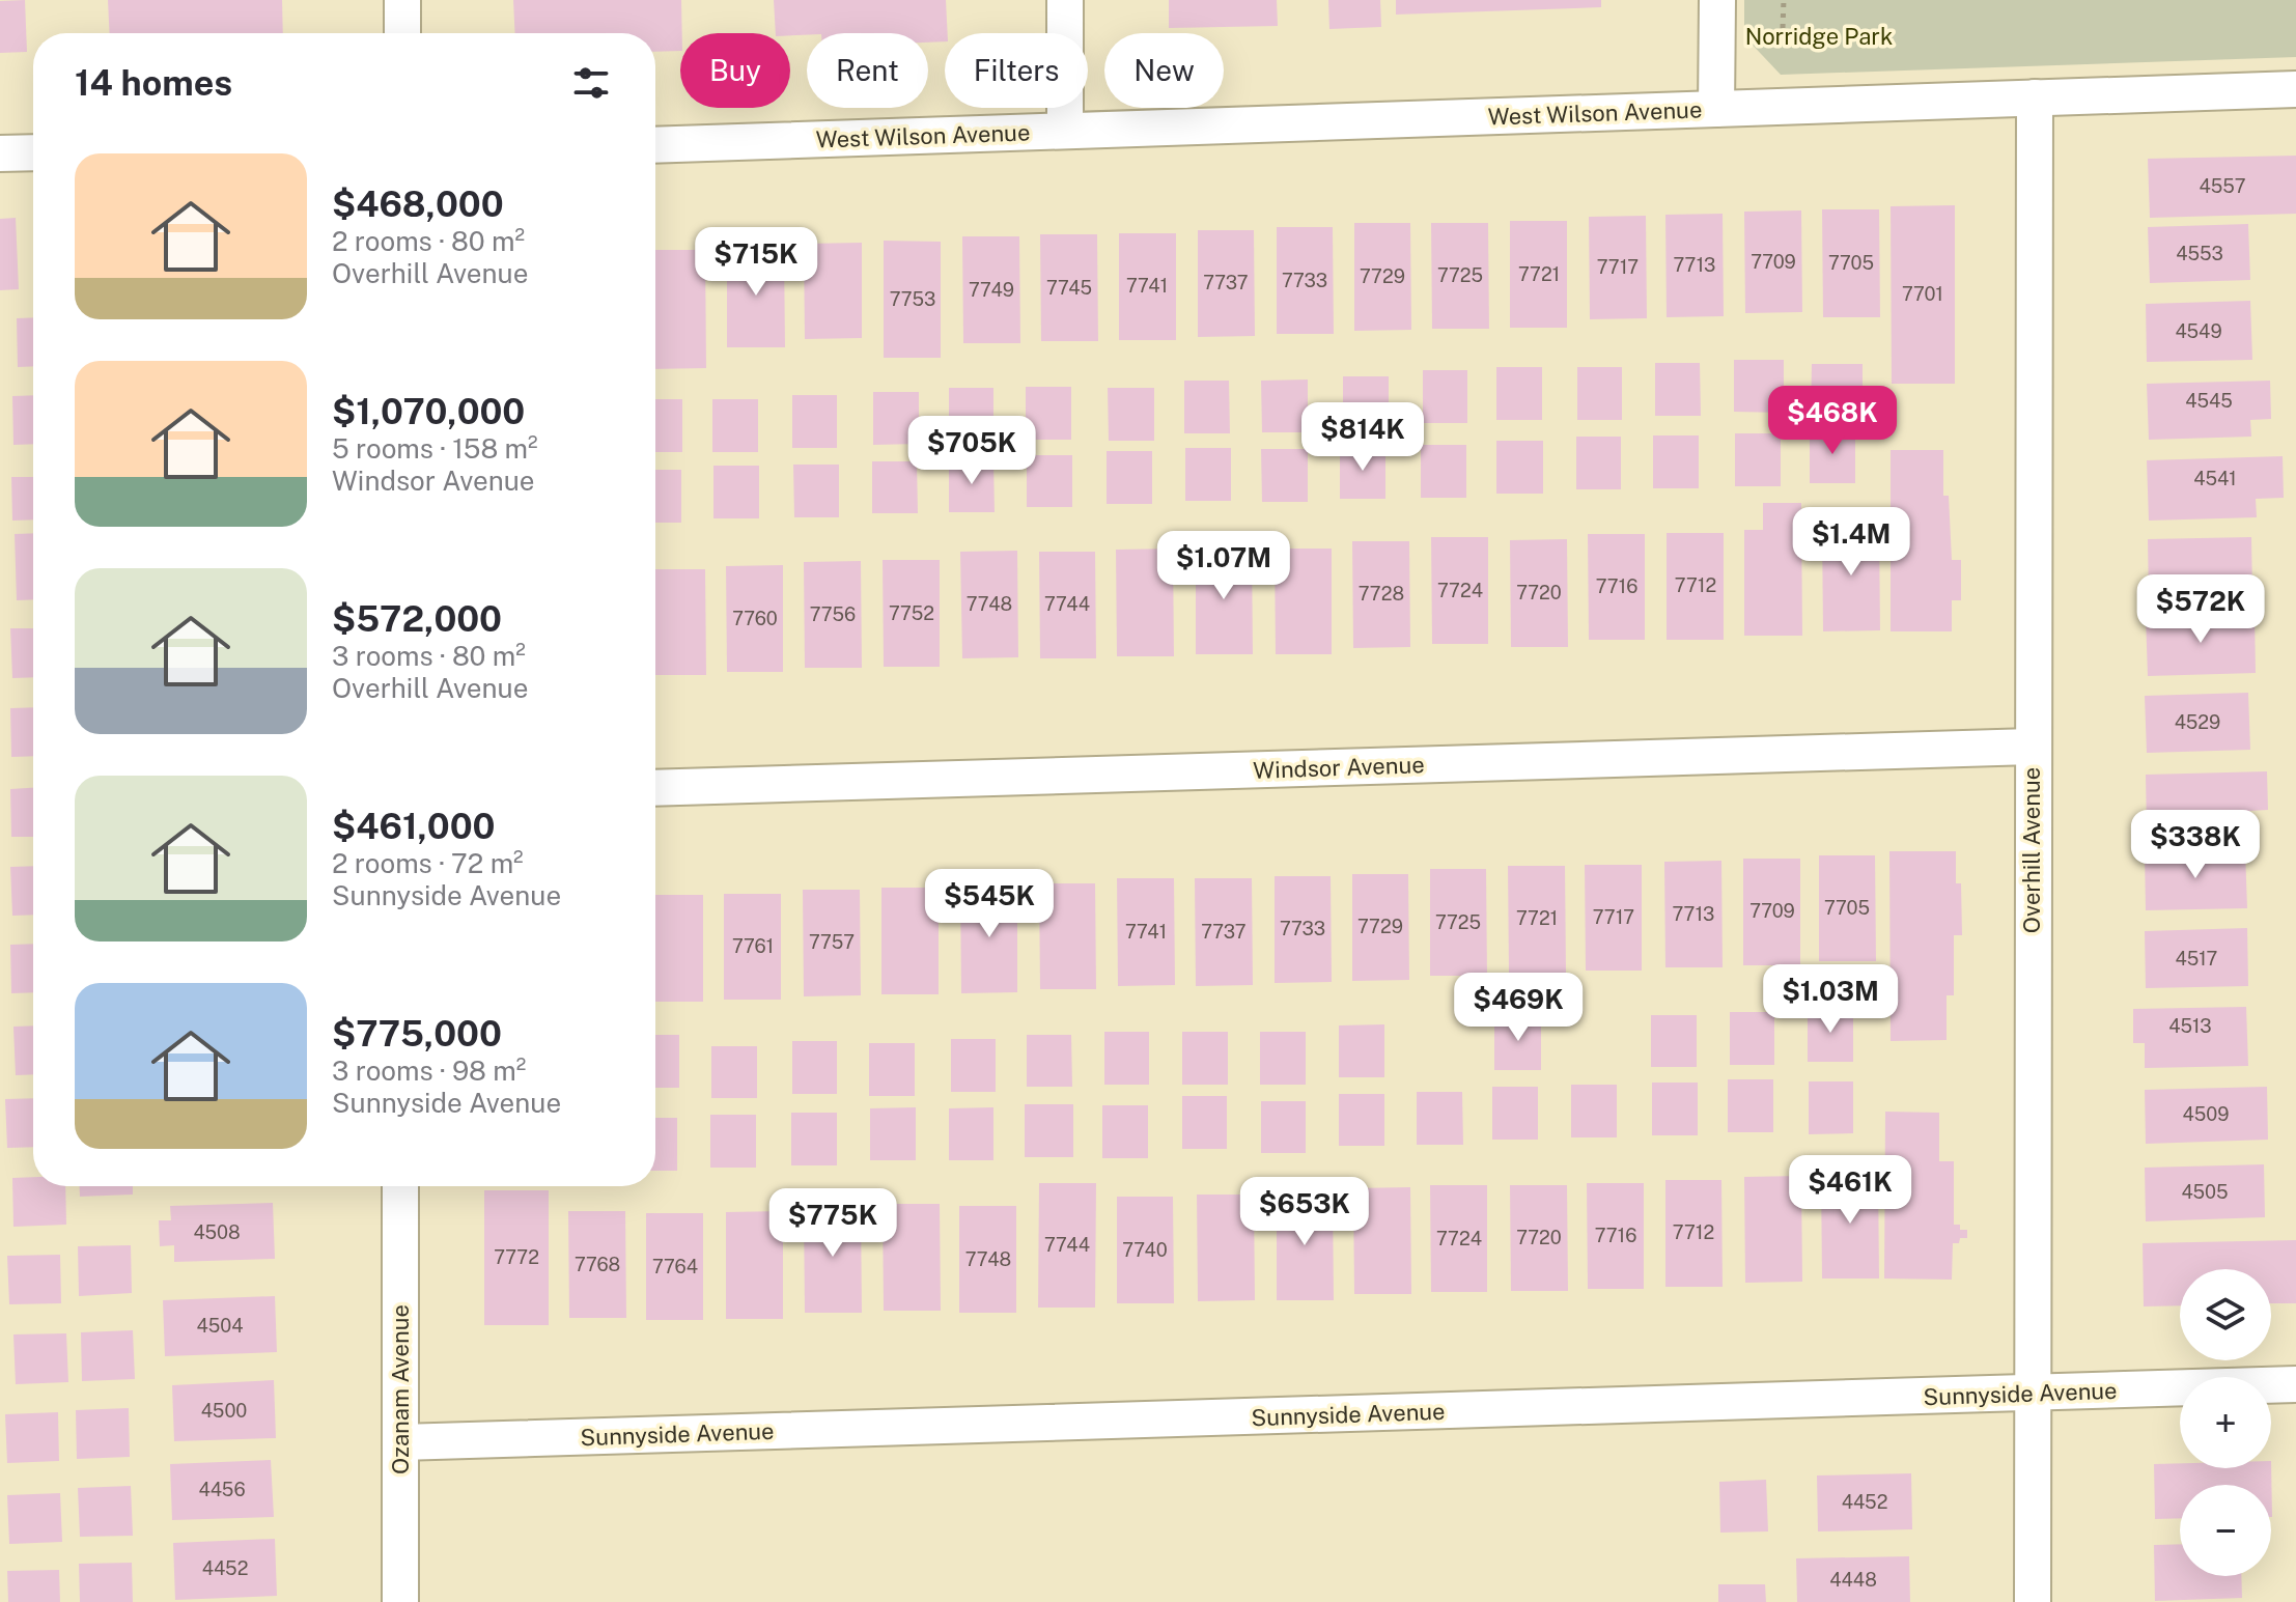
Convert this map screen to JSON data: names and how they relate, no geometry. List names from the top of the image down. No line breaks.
{"streets":{"street":["West Wilson Avenue","Windsor Avenue","Overhill Avenue","Ozanam Avenue","Sunnyside Avenue"]},"crossings":[["West Wilson Avenue","Overhill Avenue"],["Windsor Avenue","Overhill Avenue"],["Overhill Avenue","Sunnyside Avenue"],["Ozanam Avenue","Sunnyside Avenue"]],"parks":["Norridge Park"],"house_numbers":["4557","4553","7709","7705","7713","7717","7721","7725","7729","7733","7737","7741","7745","7749","7701","7753","4549","4545","4541","7712","7716","7724","7720","7728","7748","7744","7752","7756","7760","4529","7705","7709","7713","7717","7721","7725","7729","7733","7741","7737","7757","7761","4517","4513","4509","4505","4508","7712","7716","7720","7724","7744","7740","7772","7748","7768","7764","4504","4500","4456","4452","4452","4448"],"page":{"chip":["Buy","Rent","Filters","New"],"heading":"14 homes","list":[{"name":"$468,000","note":"2 rooms · 80 m² · Overhill Avenue"},{"name":"$1,070,000","note":"5 rooms · 158 m² · Windsor Avenue"},{"name":"$572,000","note":"3 rooms · 80 m² · Overhill Avenue"},{"name":"$461,000","note":"2 rooms · 72 m² · Sunnyside Avenue"},{"name":"$775,000","note":"3 rooms · 98 m² · Sunnyside Avenue"}],"price":["$715K","$468K","$814K","$705K","$1.4M","$1.07M","$572K","$338K","$545K","$1.03M","$469K","$461K","$653K","$775K"],"map_buttons":["+","−"]}}
